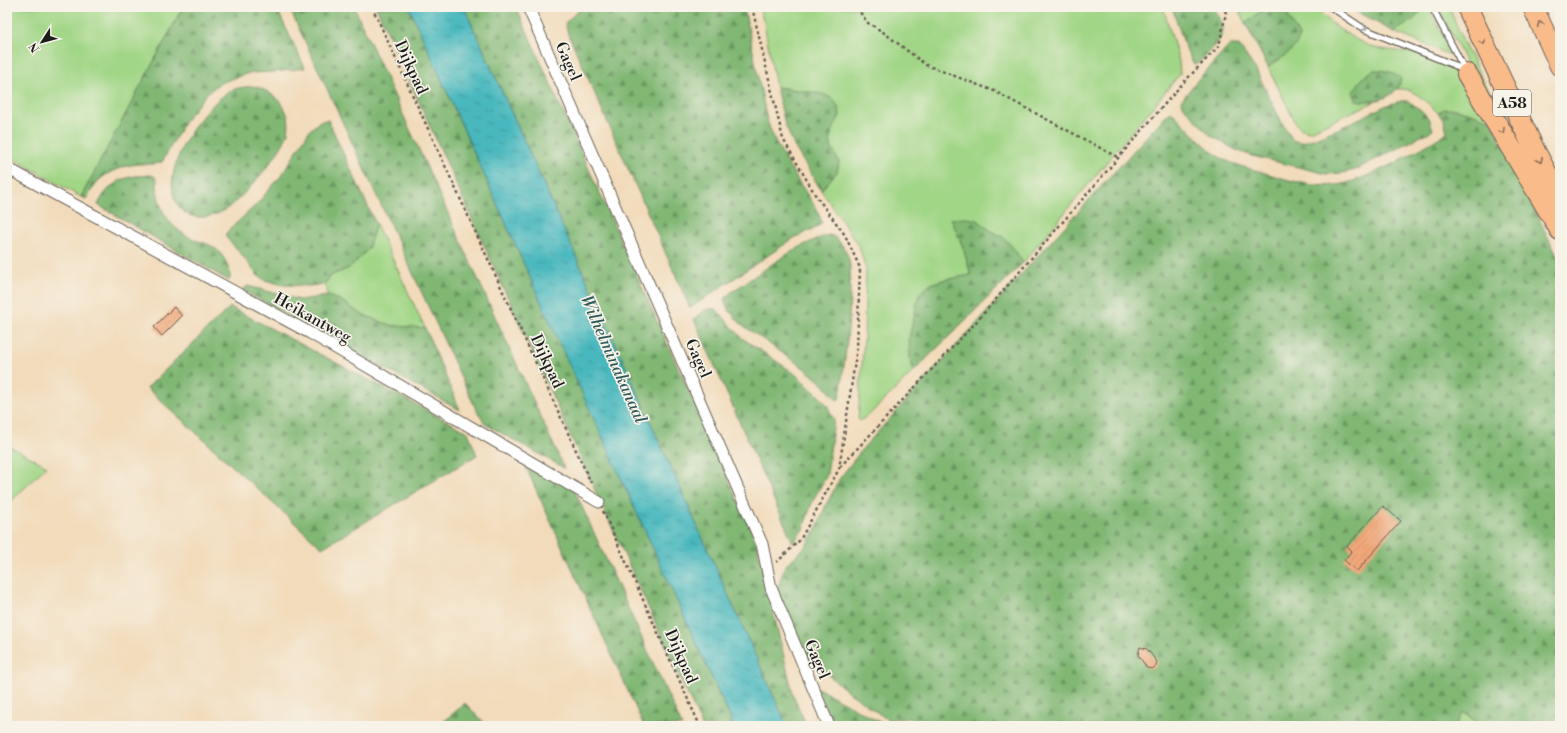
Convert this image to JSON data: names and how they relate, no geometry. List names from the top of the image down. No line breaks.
{"streets":{"highway":["A58"],"street":["Gagel","Heikantweg"],"path":["Dijkpad"]},"crossings":[["Dijkpad","Heikantweg"]],"water":["Wilhelminakanaal"],"north":"bottom left"}
